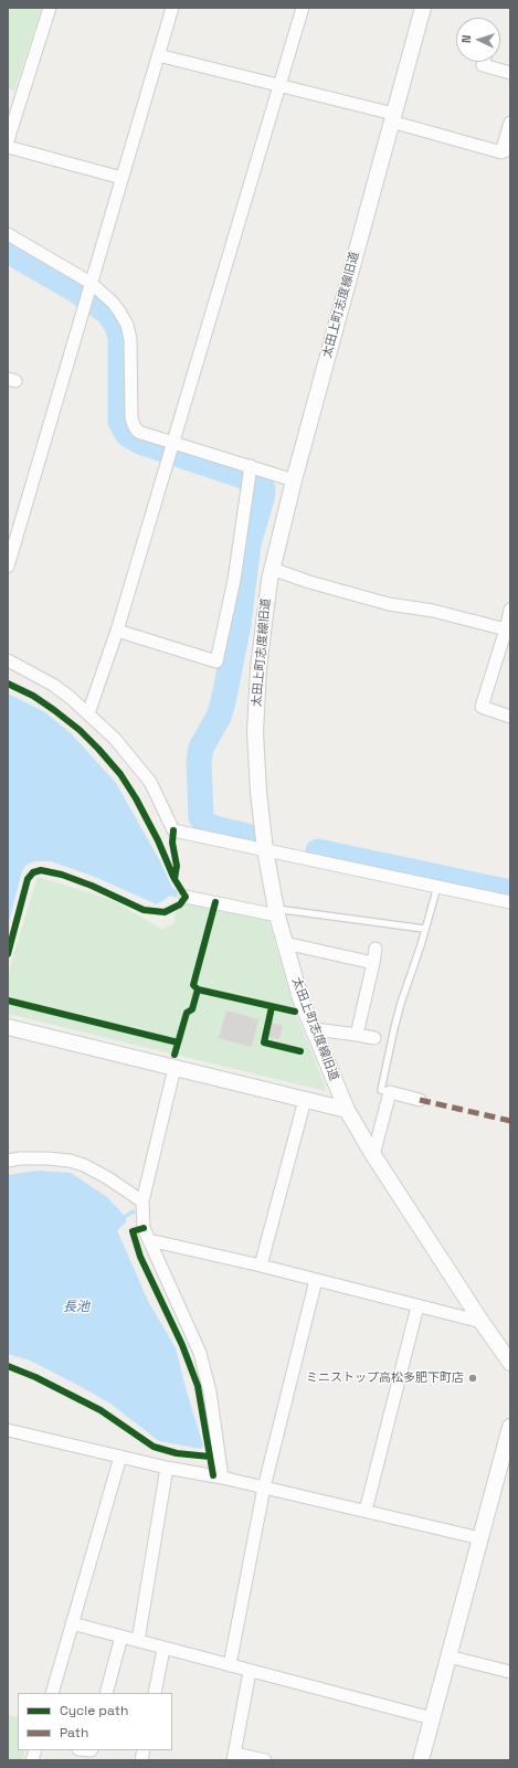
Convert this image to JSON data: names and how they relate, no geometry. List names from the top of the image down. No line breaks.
{"streets":{"street":["太田上町志度線旧道"]},"water":["長池"],"places":["ミニストップ高松多肥下町店"],"legend":["Cycle path","Path"],"north":"left"}
